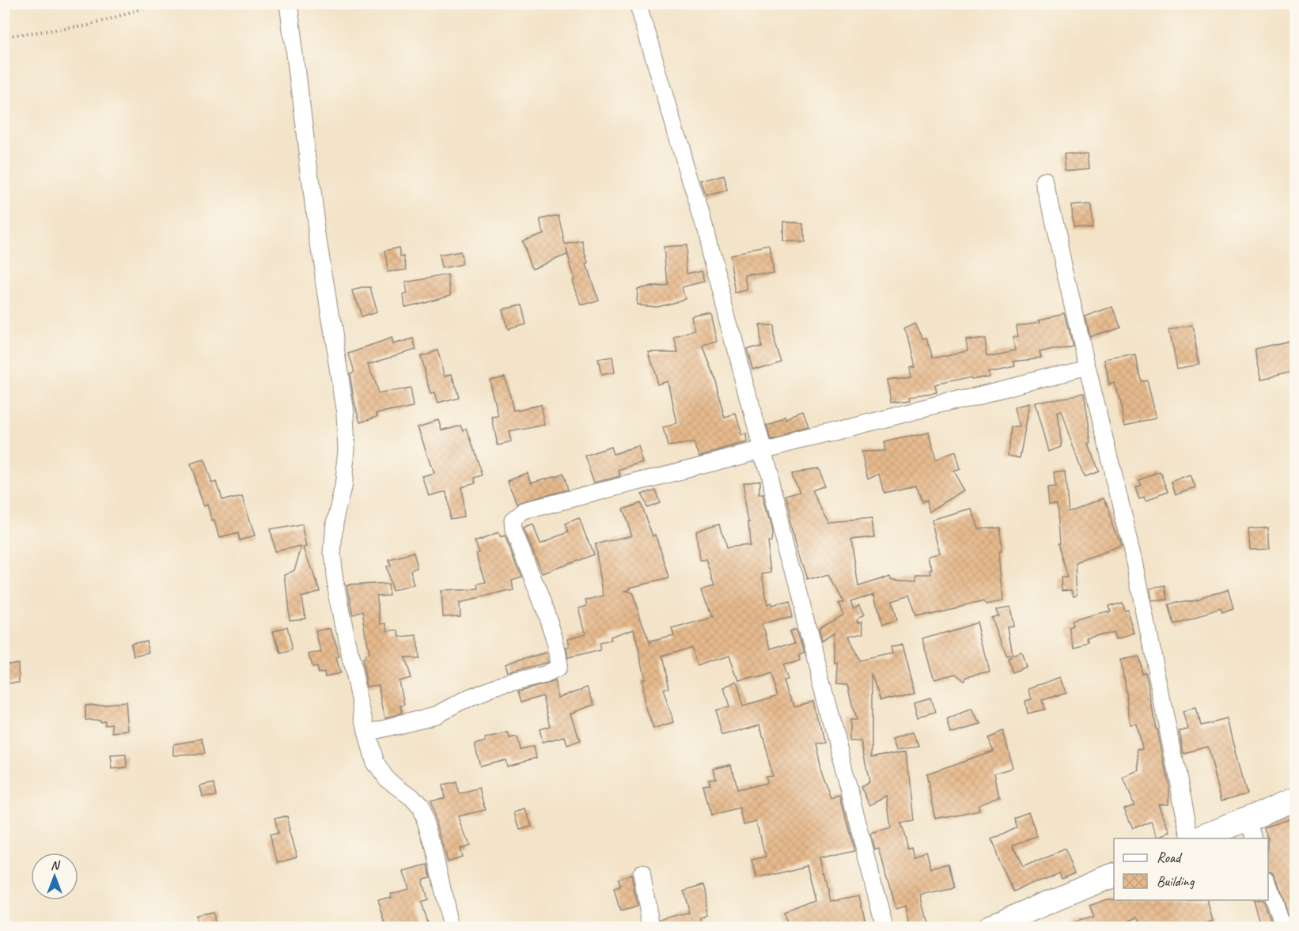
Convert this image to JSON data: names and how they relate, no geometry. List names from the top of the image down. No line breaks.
{"legend":["Road","Building"],"north":"top"}
